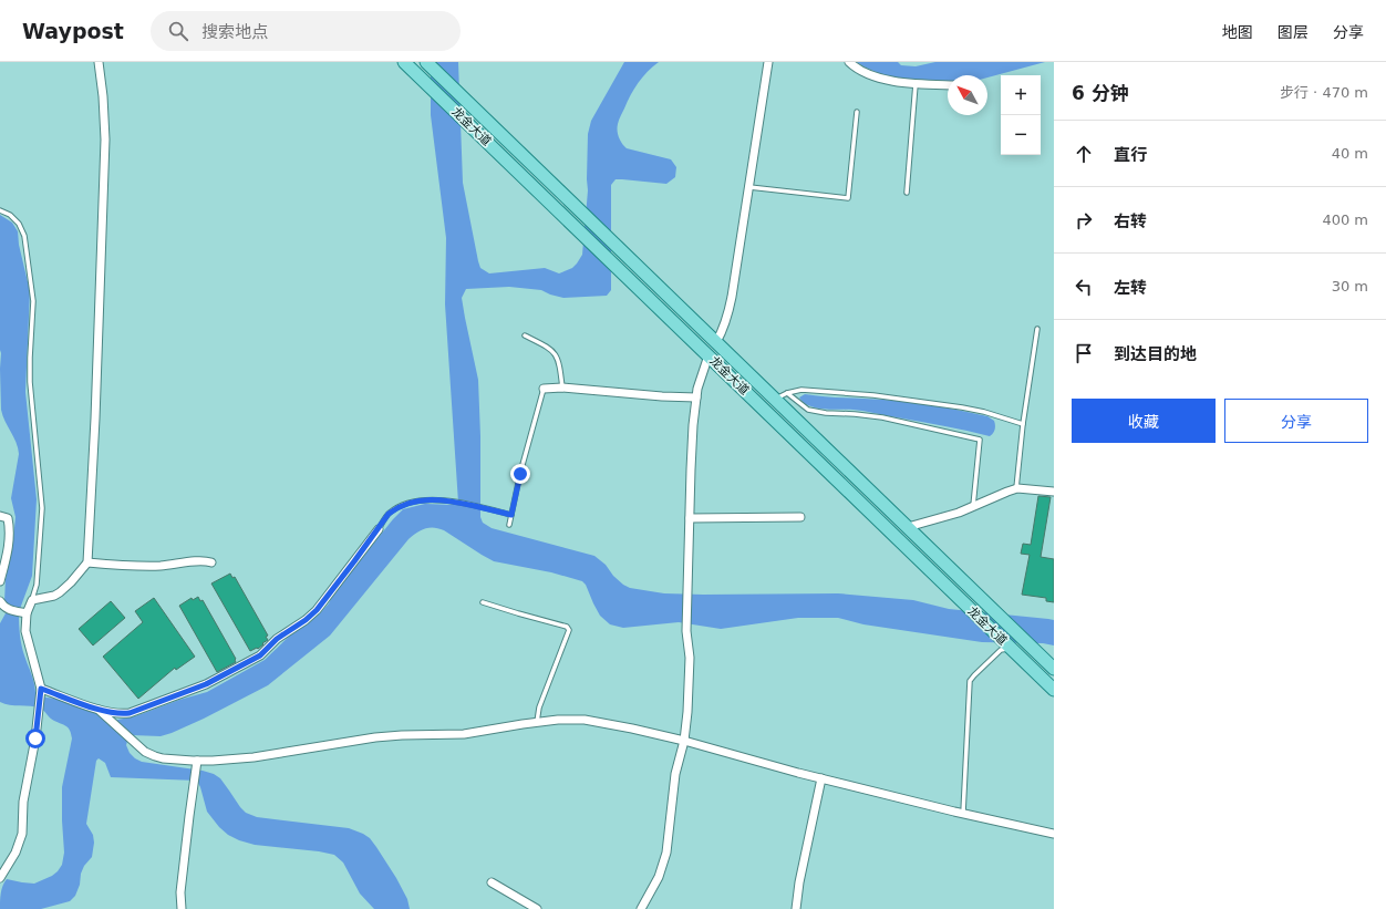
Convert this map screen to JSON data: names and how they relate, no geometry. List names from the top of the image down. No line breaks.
{"streets":{"main road":["龙金大道"]},"north":"top left","page":{"header":"Waypost","search":"搜索地点","nav":["地图","图层","分享"],"heading":["6 分钟","步行 · 470 m"],"map_buttons":["+","−"],"list":[["直行","40 m"],["右转","400 m"],["左转","30 m"],"到达目的地"],"buttons":["收藏","分享"]}}
